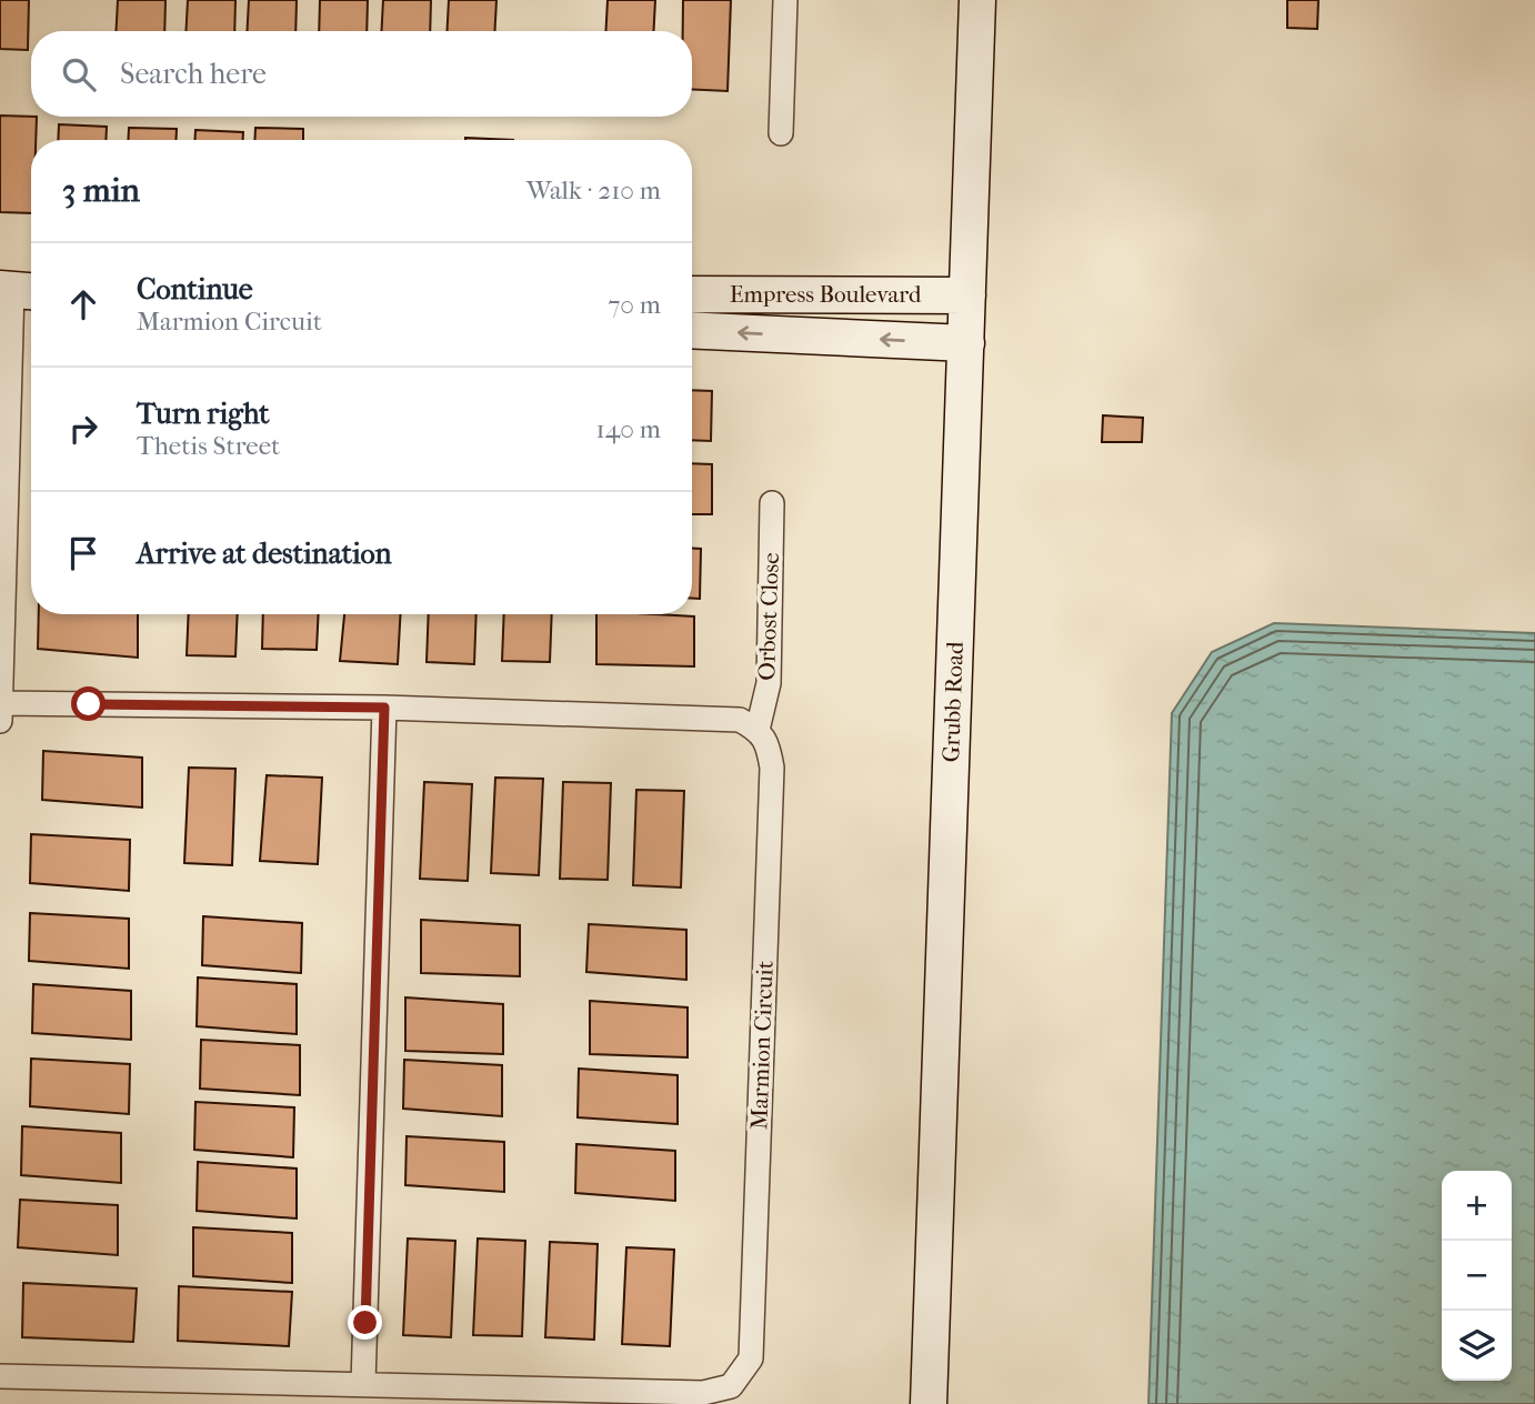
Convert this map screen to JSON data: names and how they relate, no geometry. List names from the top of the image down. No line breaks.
{"streets":{"main road":["Empress Boulevard","Grubb Road"],"street":["Orbost Close","Marmion Circuit"]},"crossings":[["Empress Boulevard","Grubb Road"],["Orbost Close","Marmion Circuit"]],"page":{"search":"Search here","heading":["3 min","Walk · 210 m"],"list":[["Continue","Marmion Circuit","70 m"],["Turn right","Thetis Street","140 m"],"Arrive at destination"],"map_buttons":["+","−"]}}
